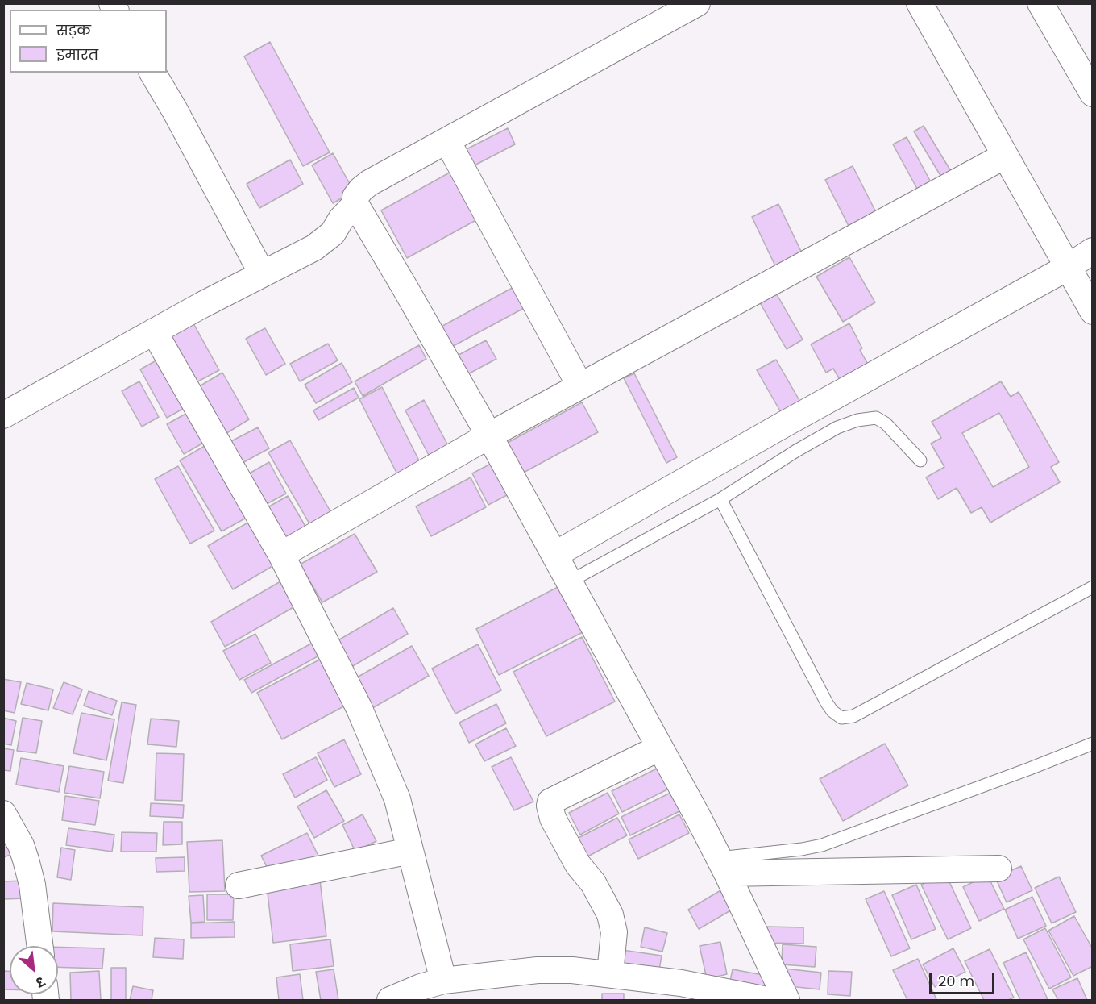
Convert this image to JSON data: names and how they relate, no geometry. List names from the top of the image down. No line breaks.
{"legend":["सड़क","इमारत"],"scale_bar":"20 m","north":"bottom right"}
